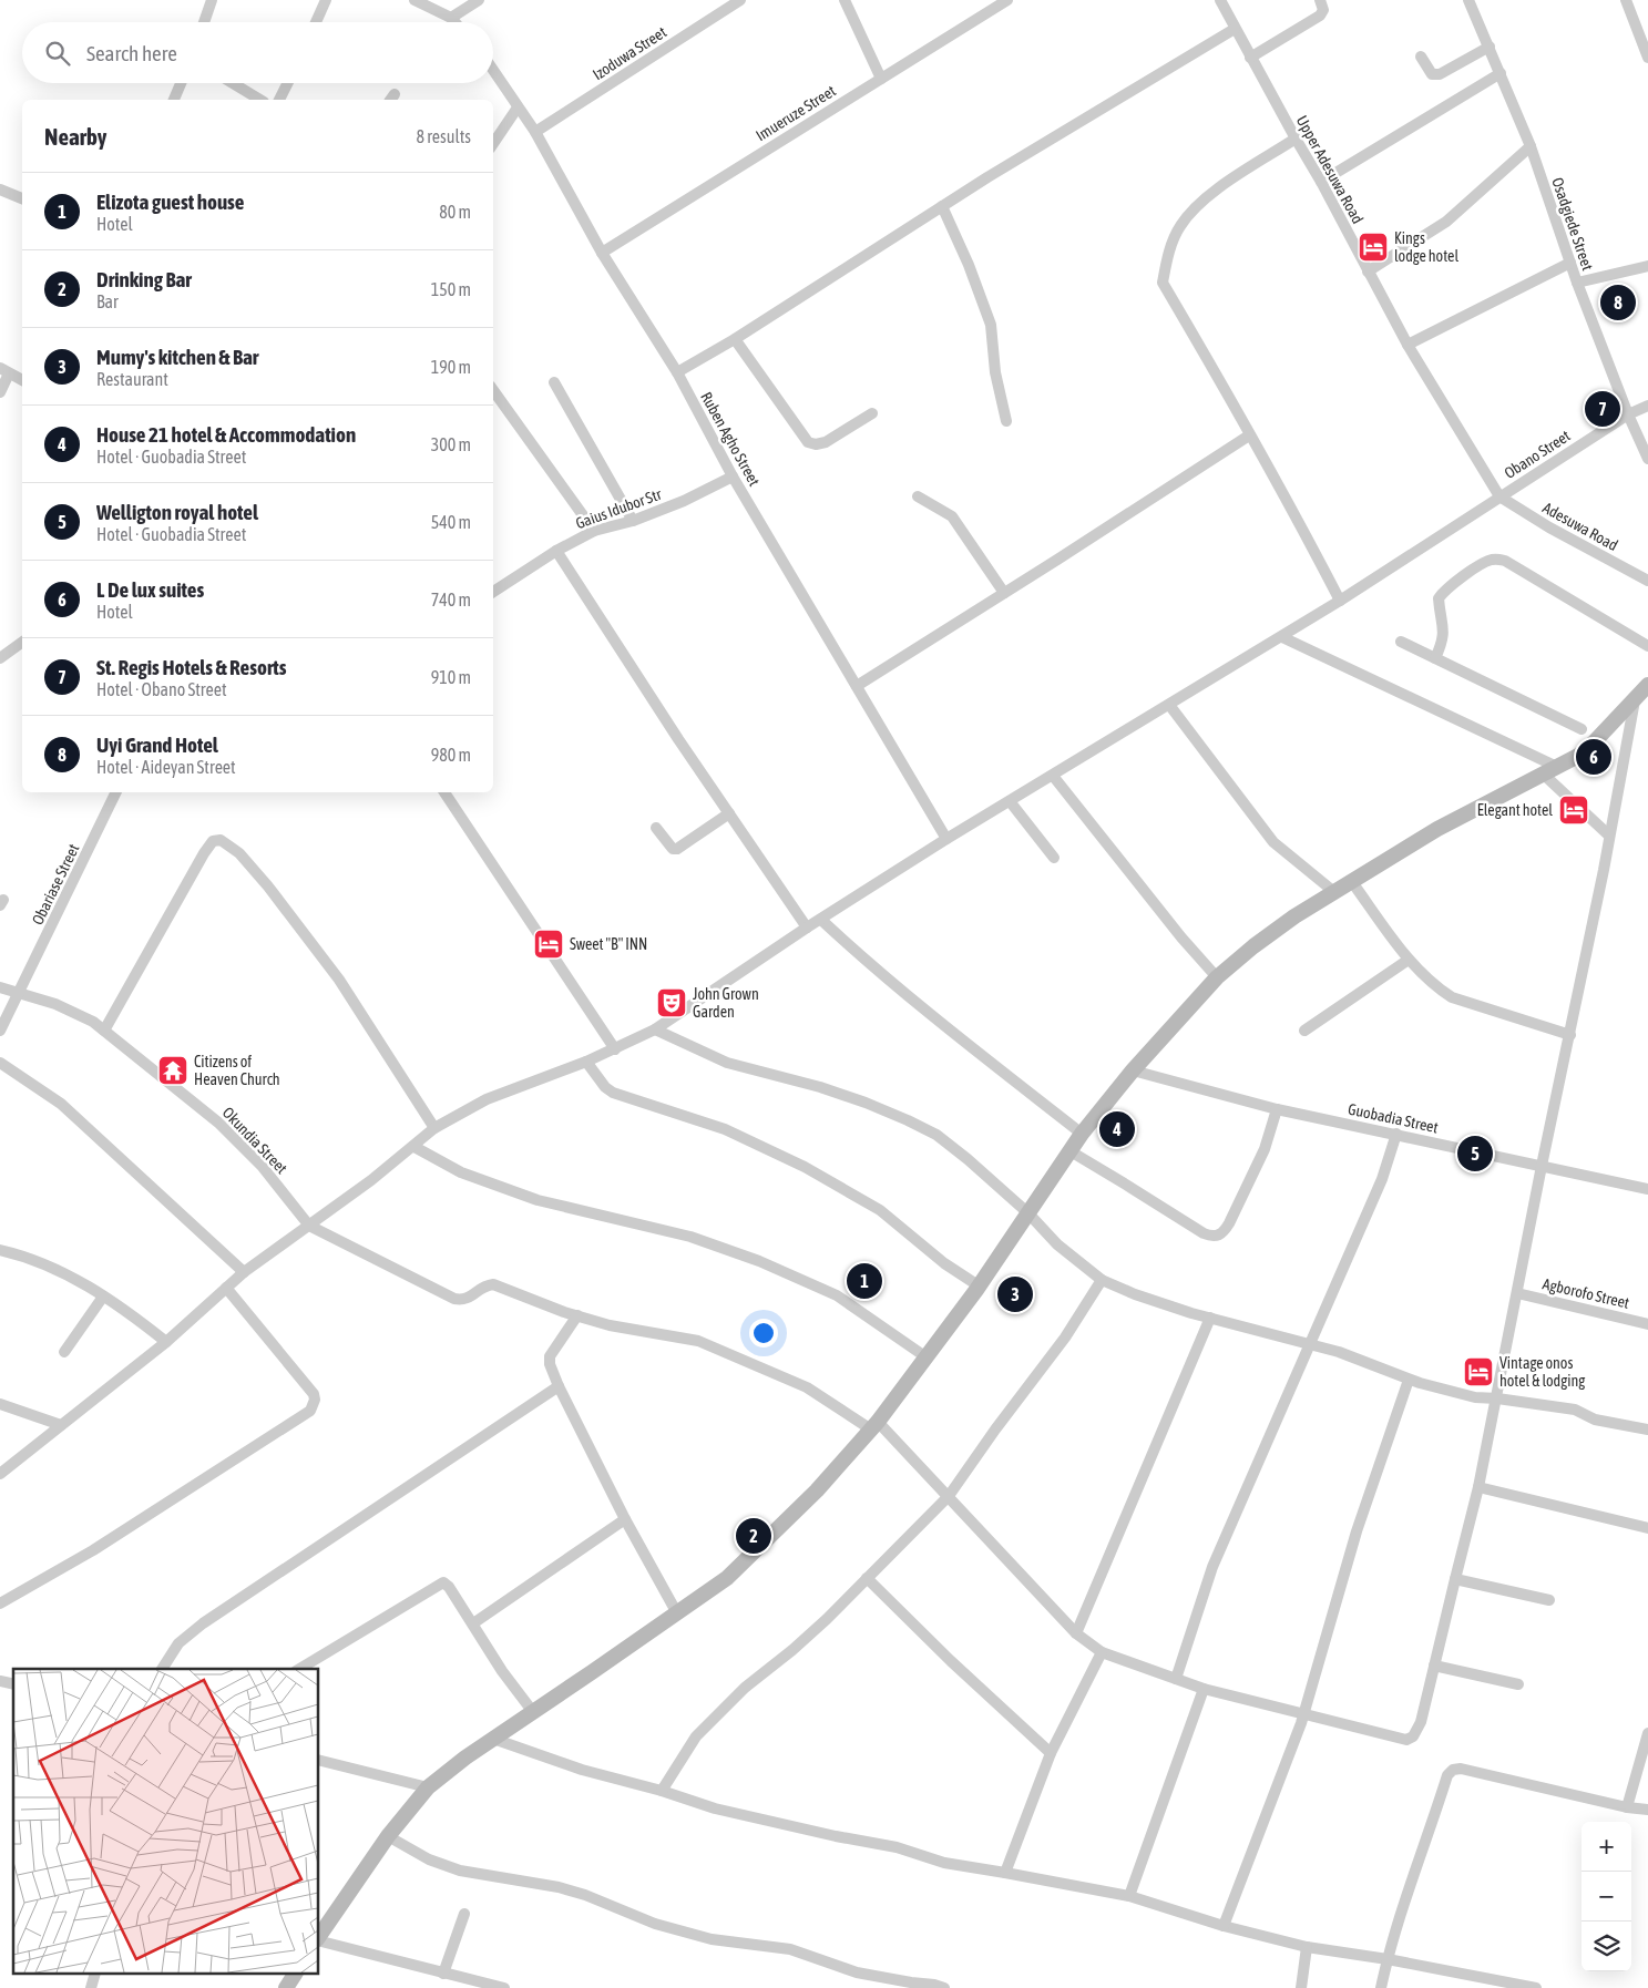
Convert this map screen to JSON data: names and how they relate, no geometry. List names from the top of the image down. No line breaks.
{"streets":{"street":["Izoduwa Street","Imueruze Street","Upper Adesuwa Road","Osadgiede Street","Ruben Agho Street","Obano Street","Gaius Idubor Str","Adesuwa Road","Obariase Street","Guobadia Street","Okundia Street","Agborofo Street"]},"crossings":[["Izoduwa Street","Ruben Agho Street"],["Imueruze Street","Ruben Agho Street"],["Upper Adesuwa Road","Obano Street"],["Upper Adesuwa Road","Adesuwa Road"],["Osadgiede Street","Obano Street"],["Ruben Agho Street","Obano Street"],["Ruben Agho Street","Gaius Idubor Str"],["Obano Street","Adesuwa Road"],["Obano Street","Okundia Street"],["Obariase Street","Okundia Street"]],"places":{"hotel":["Kings lodge hotel","Elegant hotel","Sweet \"B\" INN","Vintage onos hotel & lodging"],"theatre":["John Grown Garden"],"temple":["Citizens of Heaven Church"]},"page":{"search":"Search here","heading":["Nearby","8 results"],"list":[{"mark":"1","name":"Elizota guest house","note":"Hotel","value":"80 m"},{"mark":"2","name":"Drinking Bar","note":"Bar","value":"150 m"},{"mark":"3","name":"Mumy's kitchen & Bar","note":"Restaurant","value":"190 m"},{"mark":"4","name":"House 21 hotel & Accommodation","note":"Hotel · Guobadia Street","value":"300 m"},{"mark":"5","name":"Welligton royal hotel","note":"Hotel · Guobadia Street","value":"540 m"},{"mark":"6","name":"L De lux suites","note":"Hotel","value":"740 m"},{"mark":"7","name":"St. Regis Hotels & Resorts","note":"Hotel · Obano Street","value":"910 m"},{"mark":"8","name":"Uyi Grand Hotel","note":"Hotel · Aideyan Street","value":"980 m"}],"pins":["8","7","6","4","5","1","3","2"],"map_buttons":["+","−"]}}
